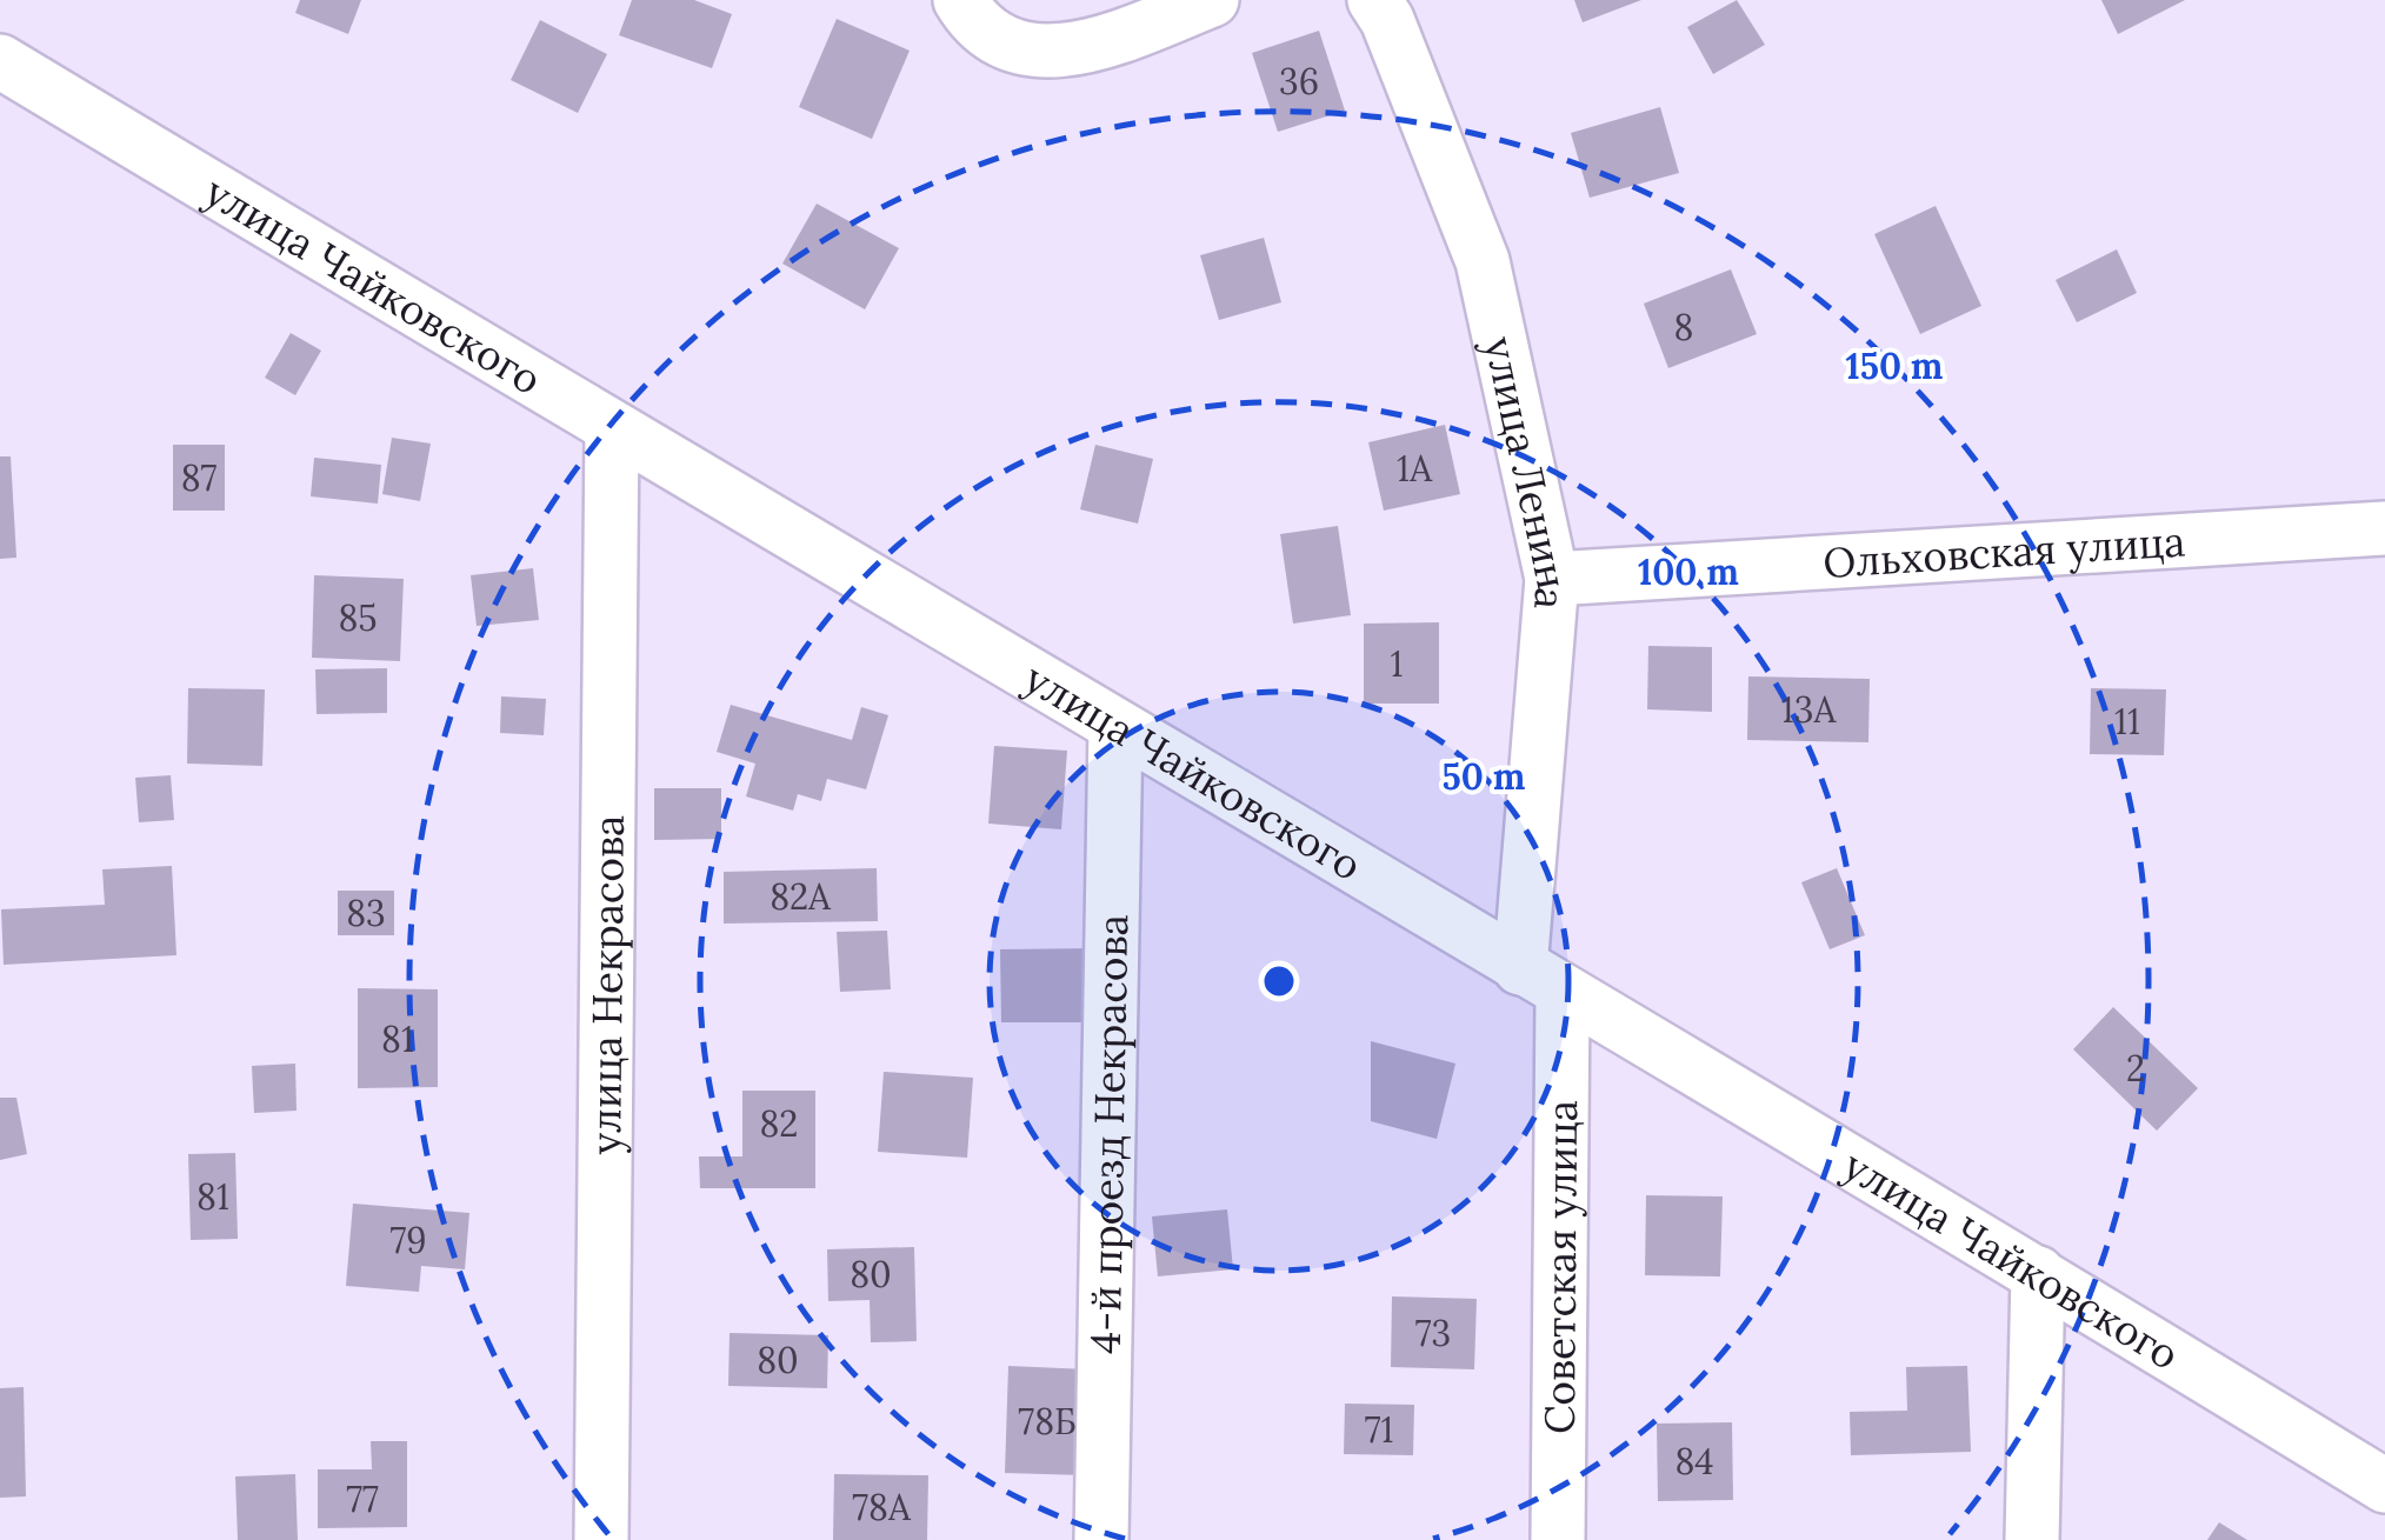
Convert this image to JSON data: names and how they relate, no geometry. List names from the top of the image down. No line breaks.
{"streets":{"street":["улица Чайковского","улица Ленина","Ольховская улица","улица Некрасова","4-й проезд Некрасова","Советская улица"]},"crossings":[["улица Чайковского","улица Ленина"],["улица Чайковского","улица Некрасова"],["улица Чайковского","4-й проезд Некрасова"],["улица Чайковского","Советская улица"],["улица Ленина","Ольховская улица"],["улица Ленина","Советская улица"]],"house_numbers":["36","8","1А","87","85","1","13А","11","82А","83","81","2","82","81","79","80","73","80","78Б","71","84","77","78А"],"rings":["150 m","100 m","50 m"]}
